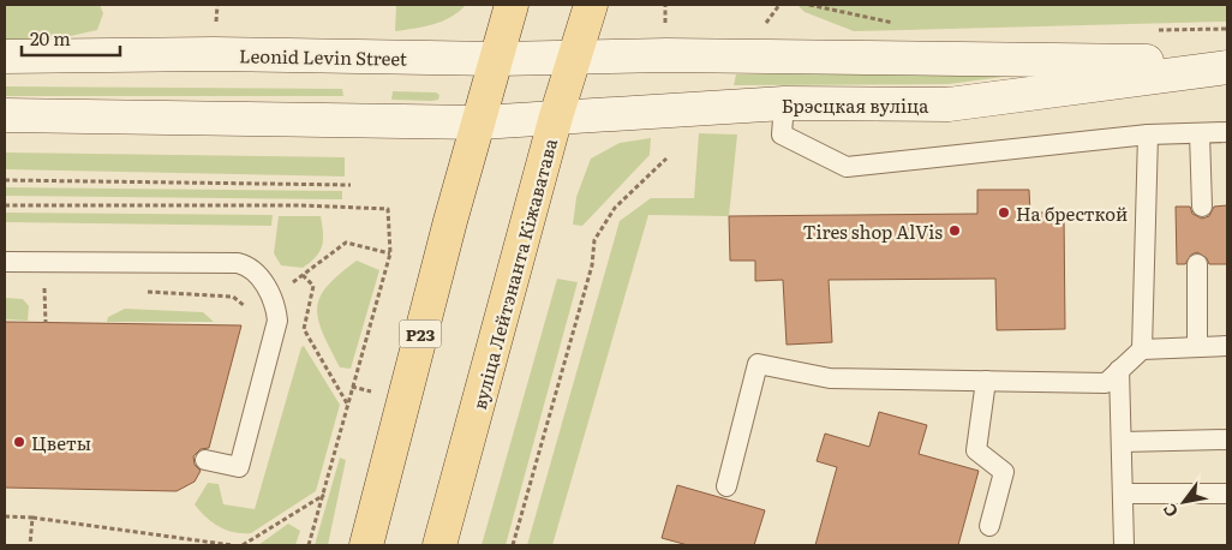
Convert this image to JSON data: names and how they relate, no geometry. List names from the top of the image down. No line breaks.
{"streets":{"main road":["вуліца Лейтэнанта Кіжаватава","Р23"],"street":["Leonid Levin Street","Брэсцкая вуліца"]},"crossings":[["Leonid Levin Street","Р23"],["Брэсцкая вуліца","вуліца Лейтэнанта Кіжаватава"],["Брэсцкая вуліца","Р23"]],"places":["На бресткой","Tires shop AlVis","Цветы"],"scale_bar":"20 m","north":"bottom left"}
